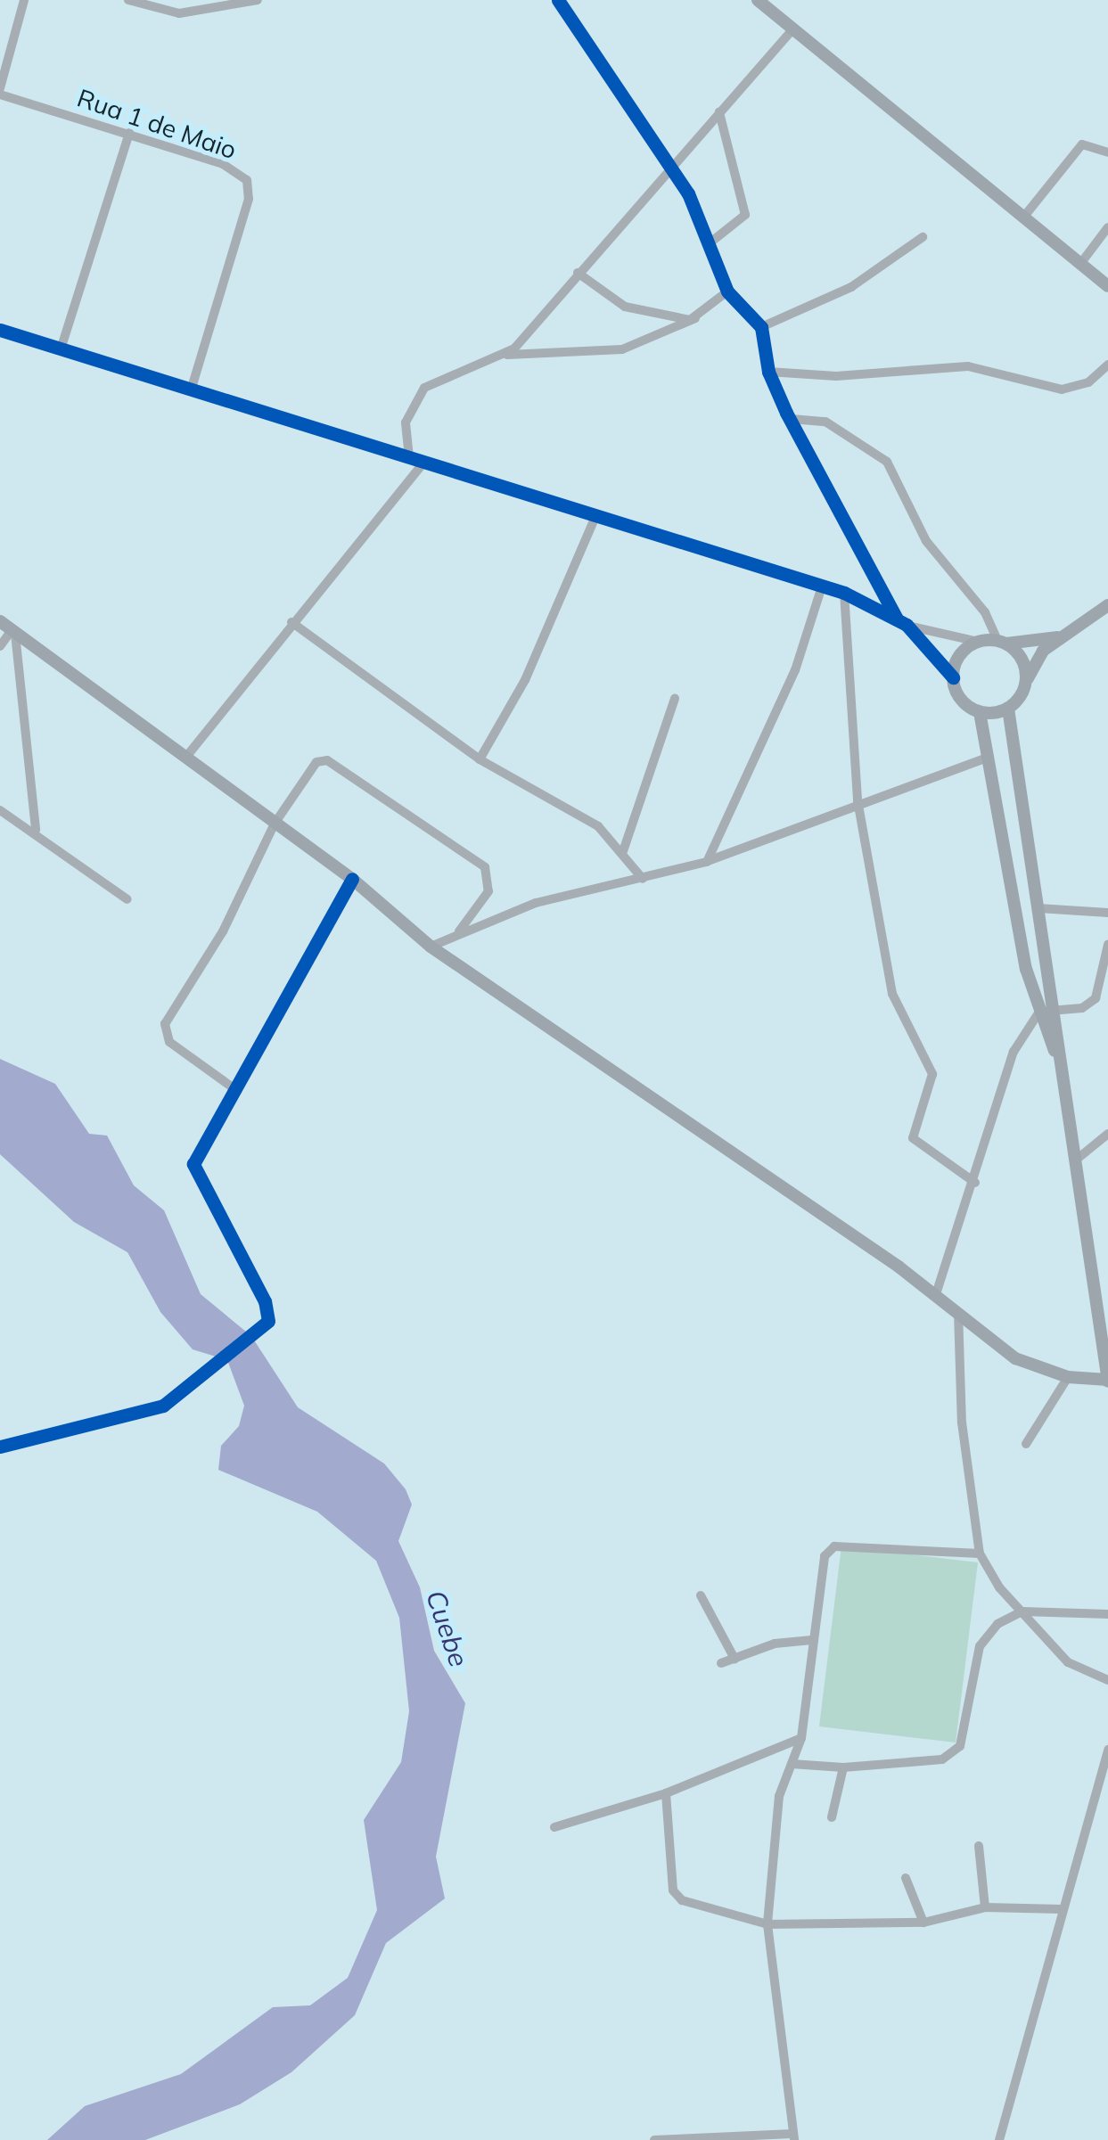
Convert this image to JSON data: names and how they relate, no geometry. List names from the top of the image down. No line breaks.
{"streets":{"street":["Rua 1 de Maio"]},"water":["Cuebe"]}
